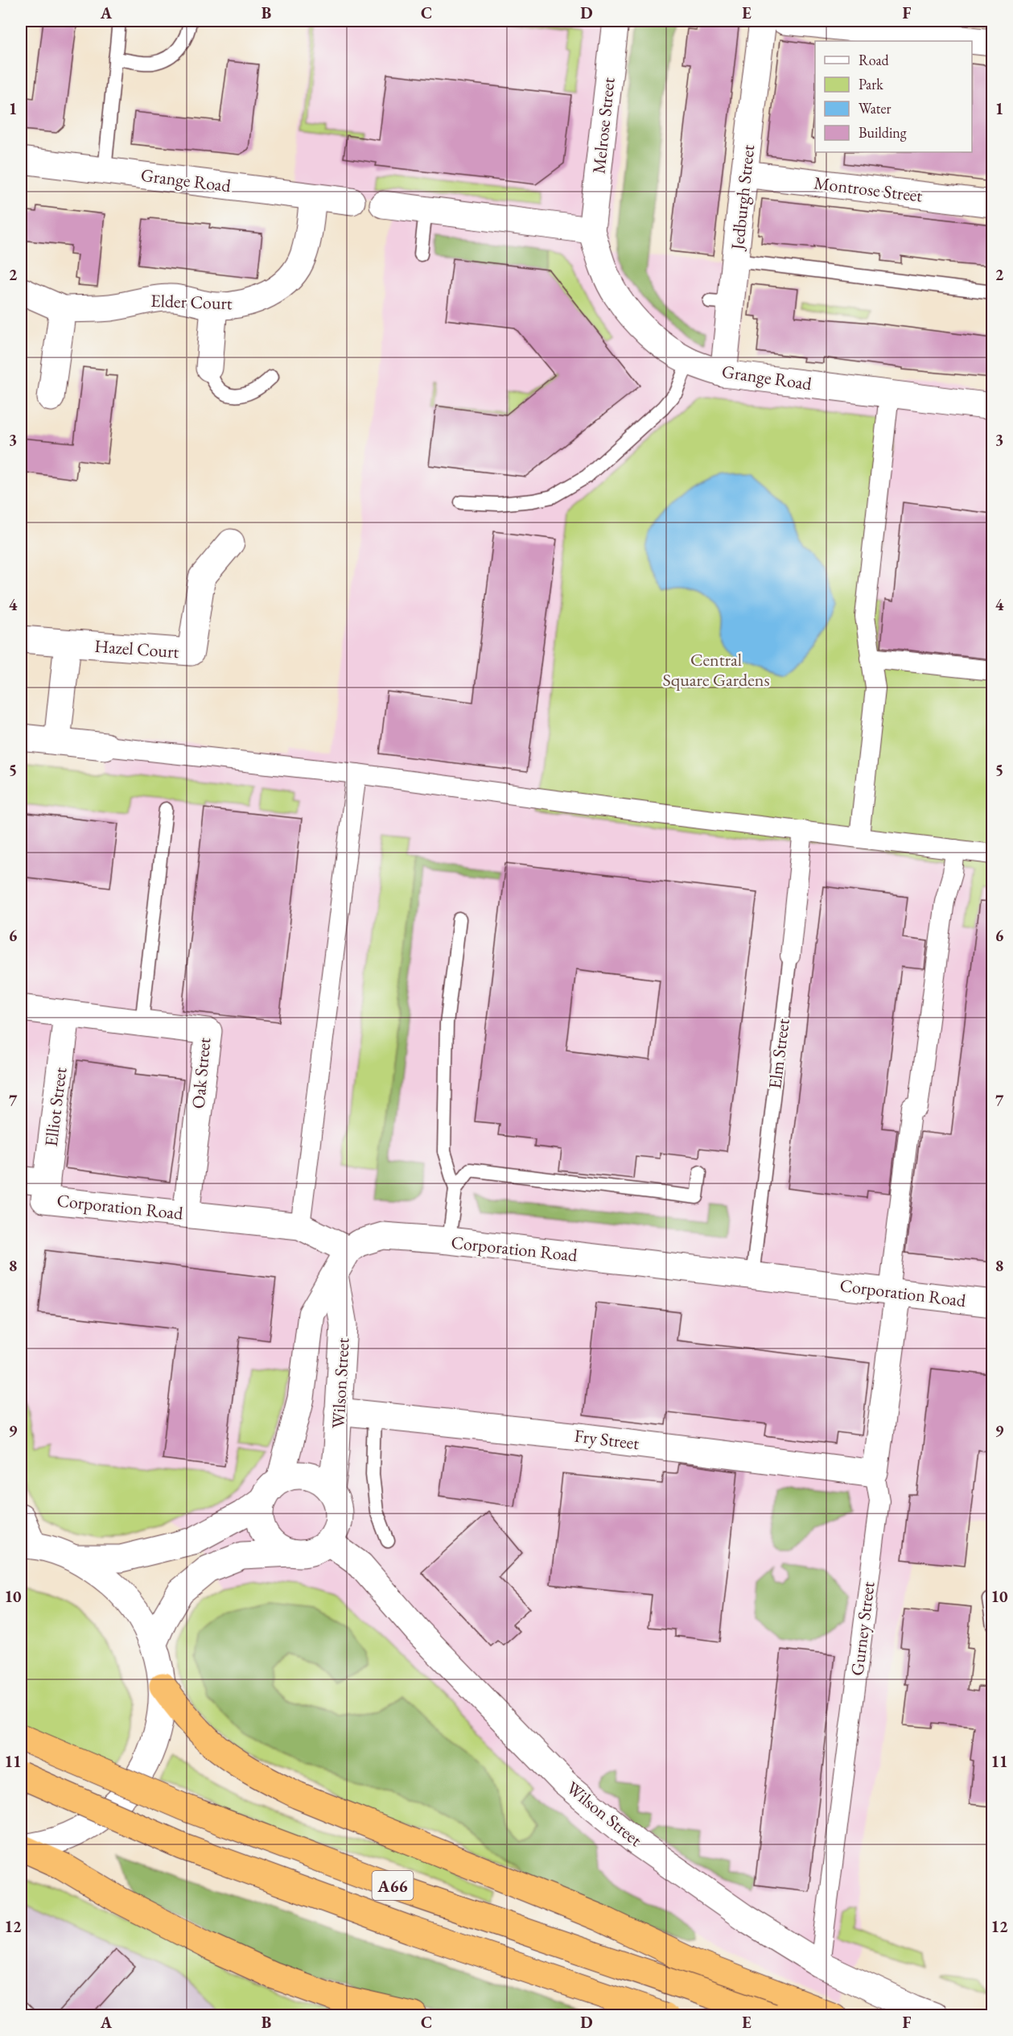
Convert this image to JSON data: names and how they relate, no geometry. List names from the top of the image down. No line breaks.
{"streets":{"highway":["A66"],"street":["Melrose Street","Grange Road","Montrose Street","Jedburgh Street","Elder Court","Hazel Court","Elm Street","Oak Street","Elliot Street","Corporation Road","Wilson Street","Fry Street","Gurney Street"]},"crossings":[["Melrose Street","Grange Road"],["Grange Road","Jedburgh Street"],["Grange Road","Elder Court"],["Montrose Street","Jedburgh Street"],["Elm Street","Corporation Road"],["Oak Street","Elliot Street"],["Oak Street","Corporation Road"],["Elliot Street","Corporation Road"],["Corporation Road","Wilson Street"],["Corporation Road","Gurney Street"],["Wilson Street","Fry Street"],["Wilson Street","Gurney Street"],["Fry Street","Gurney Street"]],"parks":["Central Square Gardens"],"legend":["Road","Park","Water","Building"],"grid":{"columns":["A","B","C","D","E","F"],"rows":["1","2","3","4","5","6","7","8","9","10","11","12"]}}
